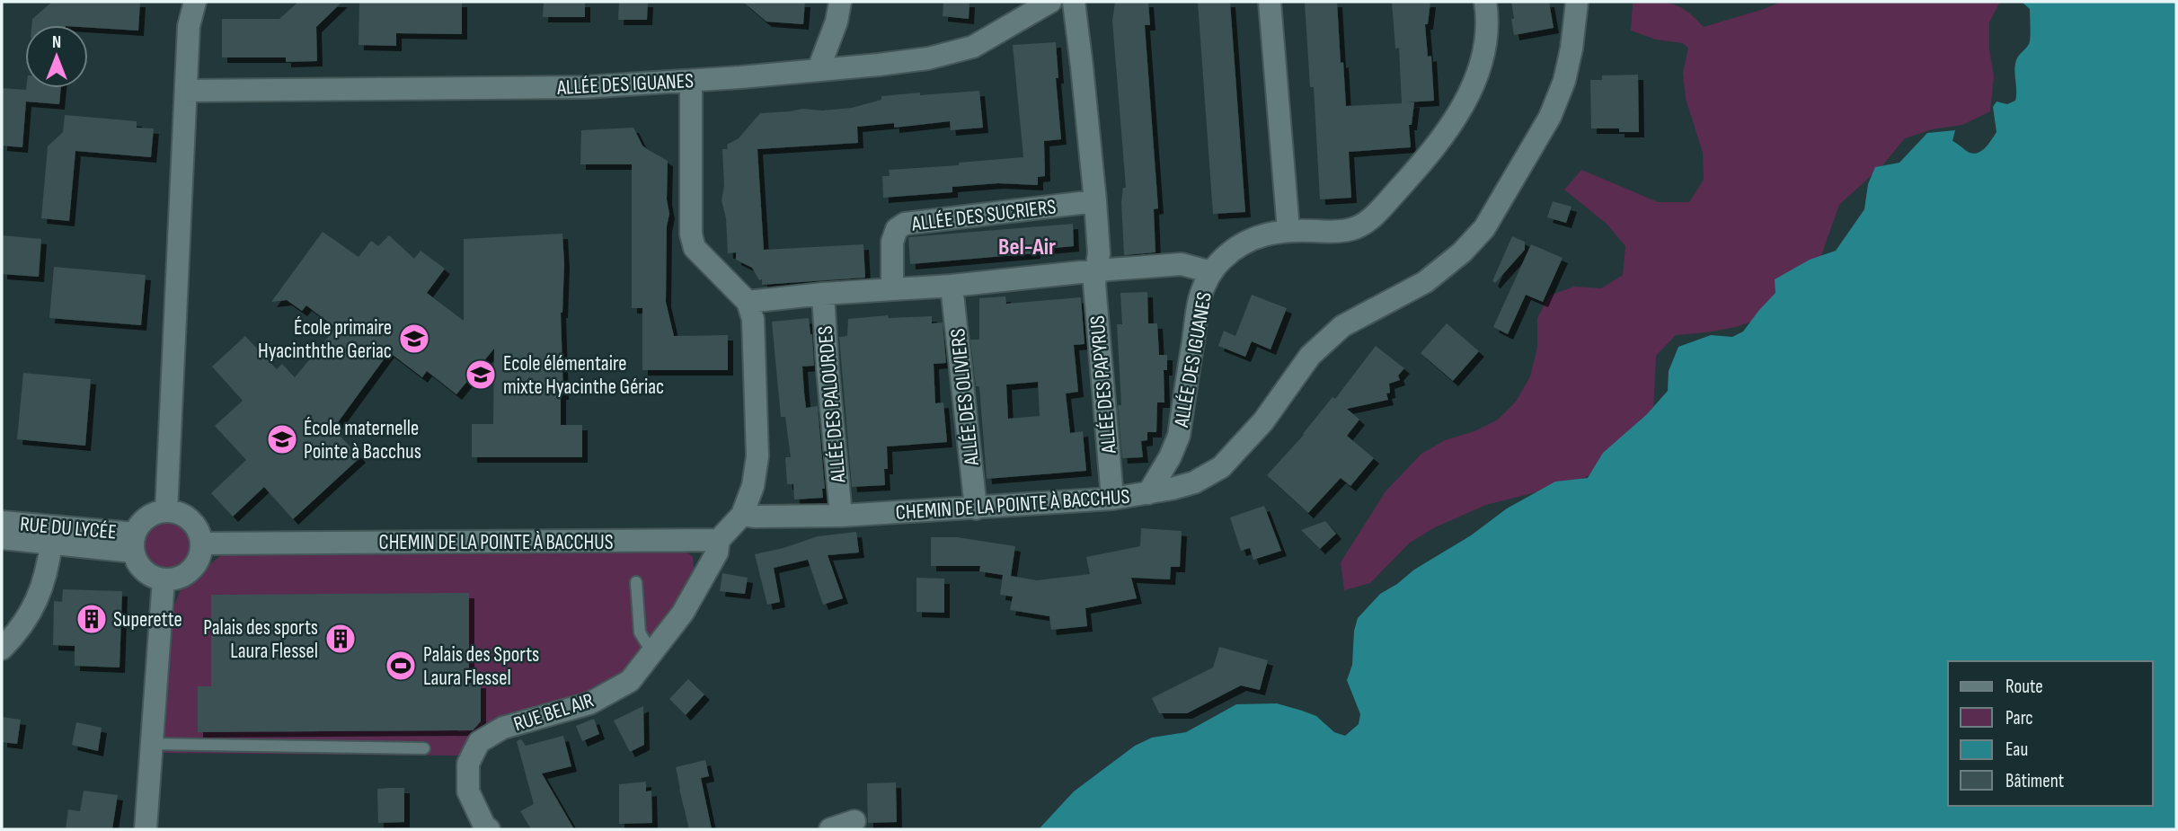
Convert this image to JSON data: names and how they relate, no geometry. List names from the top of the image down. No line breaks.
{"streets":{"street":["ALLÉE DES IGUANES","ALLÉE DES SUCRIERS","ALLÉE DES PAPYRUS","ALLÉE DES OLIVIERS","ALLÉE DES PALOURDES","CHEMIN DE LA POINTE À BACCHUS","RUE DU LYCÉE","RUE BEL AIR"]},"crossings":[["ALLÉE DES IGUANES","CHEMIN DE LA POINTE À BACCHUS"],["ALLÉE DES SUCRIERS","ALLÉE DES PAPYRUS"],["ALLÉE DES PAPYRUS","CHEMIN DE LA POINTE À BACCHUS"],["ALLÉE DES OLIVIERS","CHEMIN DE LA POINTE À BACCHUS"],["ALLÉE DES PALOURDES","CHEMIN DE LA POINTE À BACCHUS"],["CHEMIN DE LA POINTE À BACCHUS","RUE DU LYCÉE"],["CHEMIN DE LA POINTE À BACCHUS","RUE BEL AIR"]],"districts":["Bel-Air"],"places":{"school or university":["École primaire Hyacinththe Geriac","Ecole élémentaire mixte Hyacinthe Gériac","École maternelle Pointe à Bacchus"],"building":["Superette","Palais des sports Laura Flessel"],"sports":["Palais des Sports Laura Flessel"]},"legend":["Route","Parc","Eau","Bâtiment"],"north":"top"}
